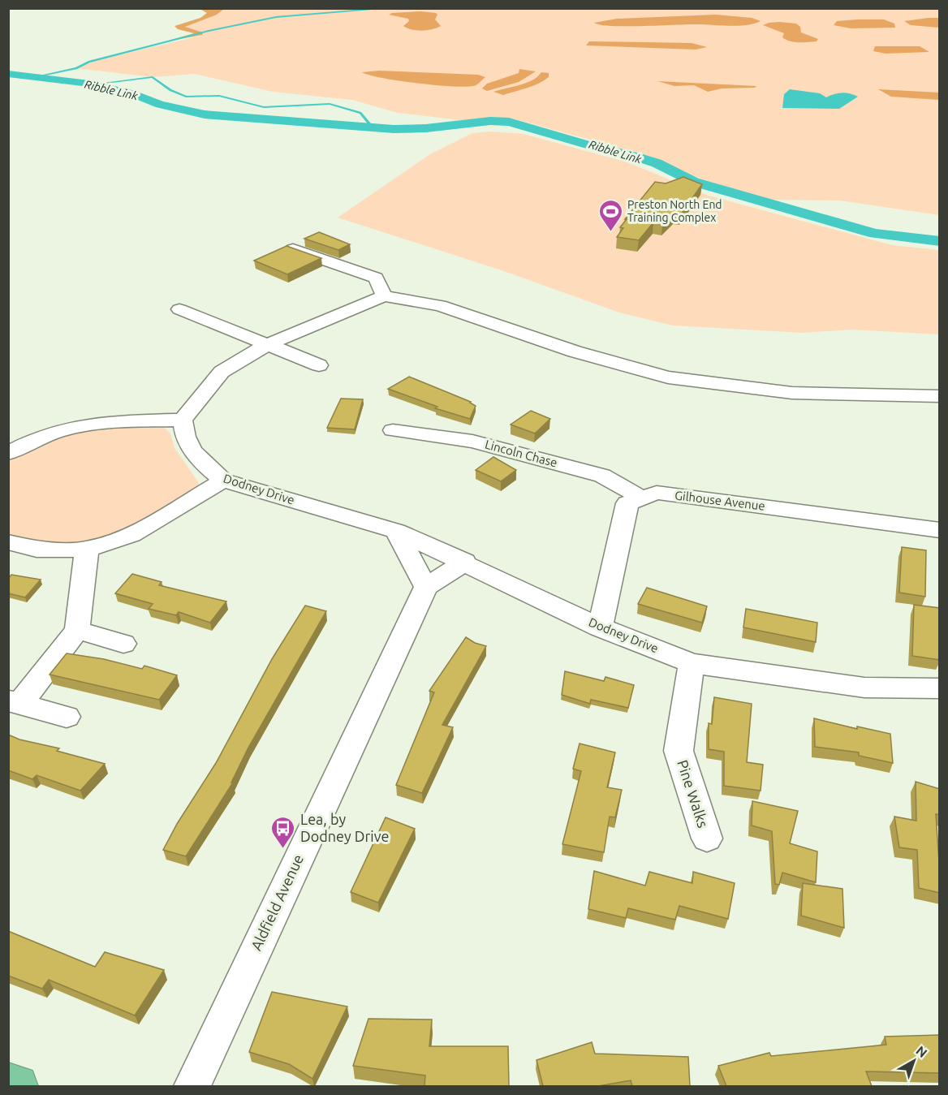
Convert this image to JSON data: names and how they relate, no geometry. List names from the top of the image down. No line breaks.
{"streets":{"street":["Lincoln Chase","Dodney Drive","Gilhouse Avenue","Pine Walks","Aldfield Avenue"]},"crossings":[["Lincoln Chase","Gilhouse Avenue"],["Dodney Drive","Gilhouse Avenue"],["Dodney Drive","Pine Walks"]],"water":["Ribble Link"],"places":{"sports":["Preston North End Training Complex"],"bus stop":["Lea, by Dodney Drive"]},"north":"top right"}
